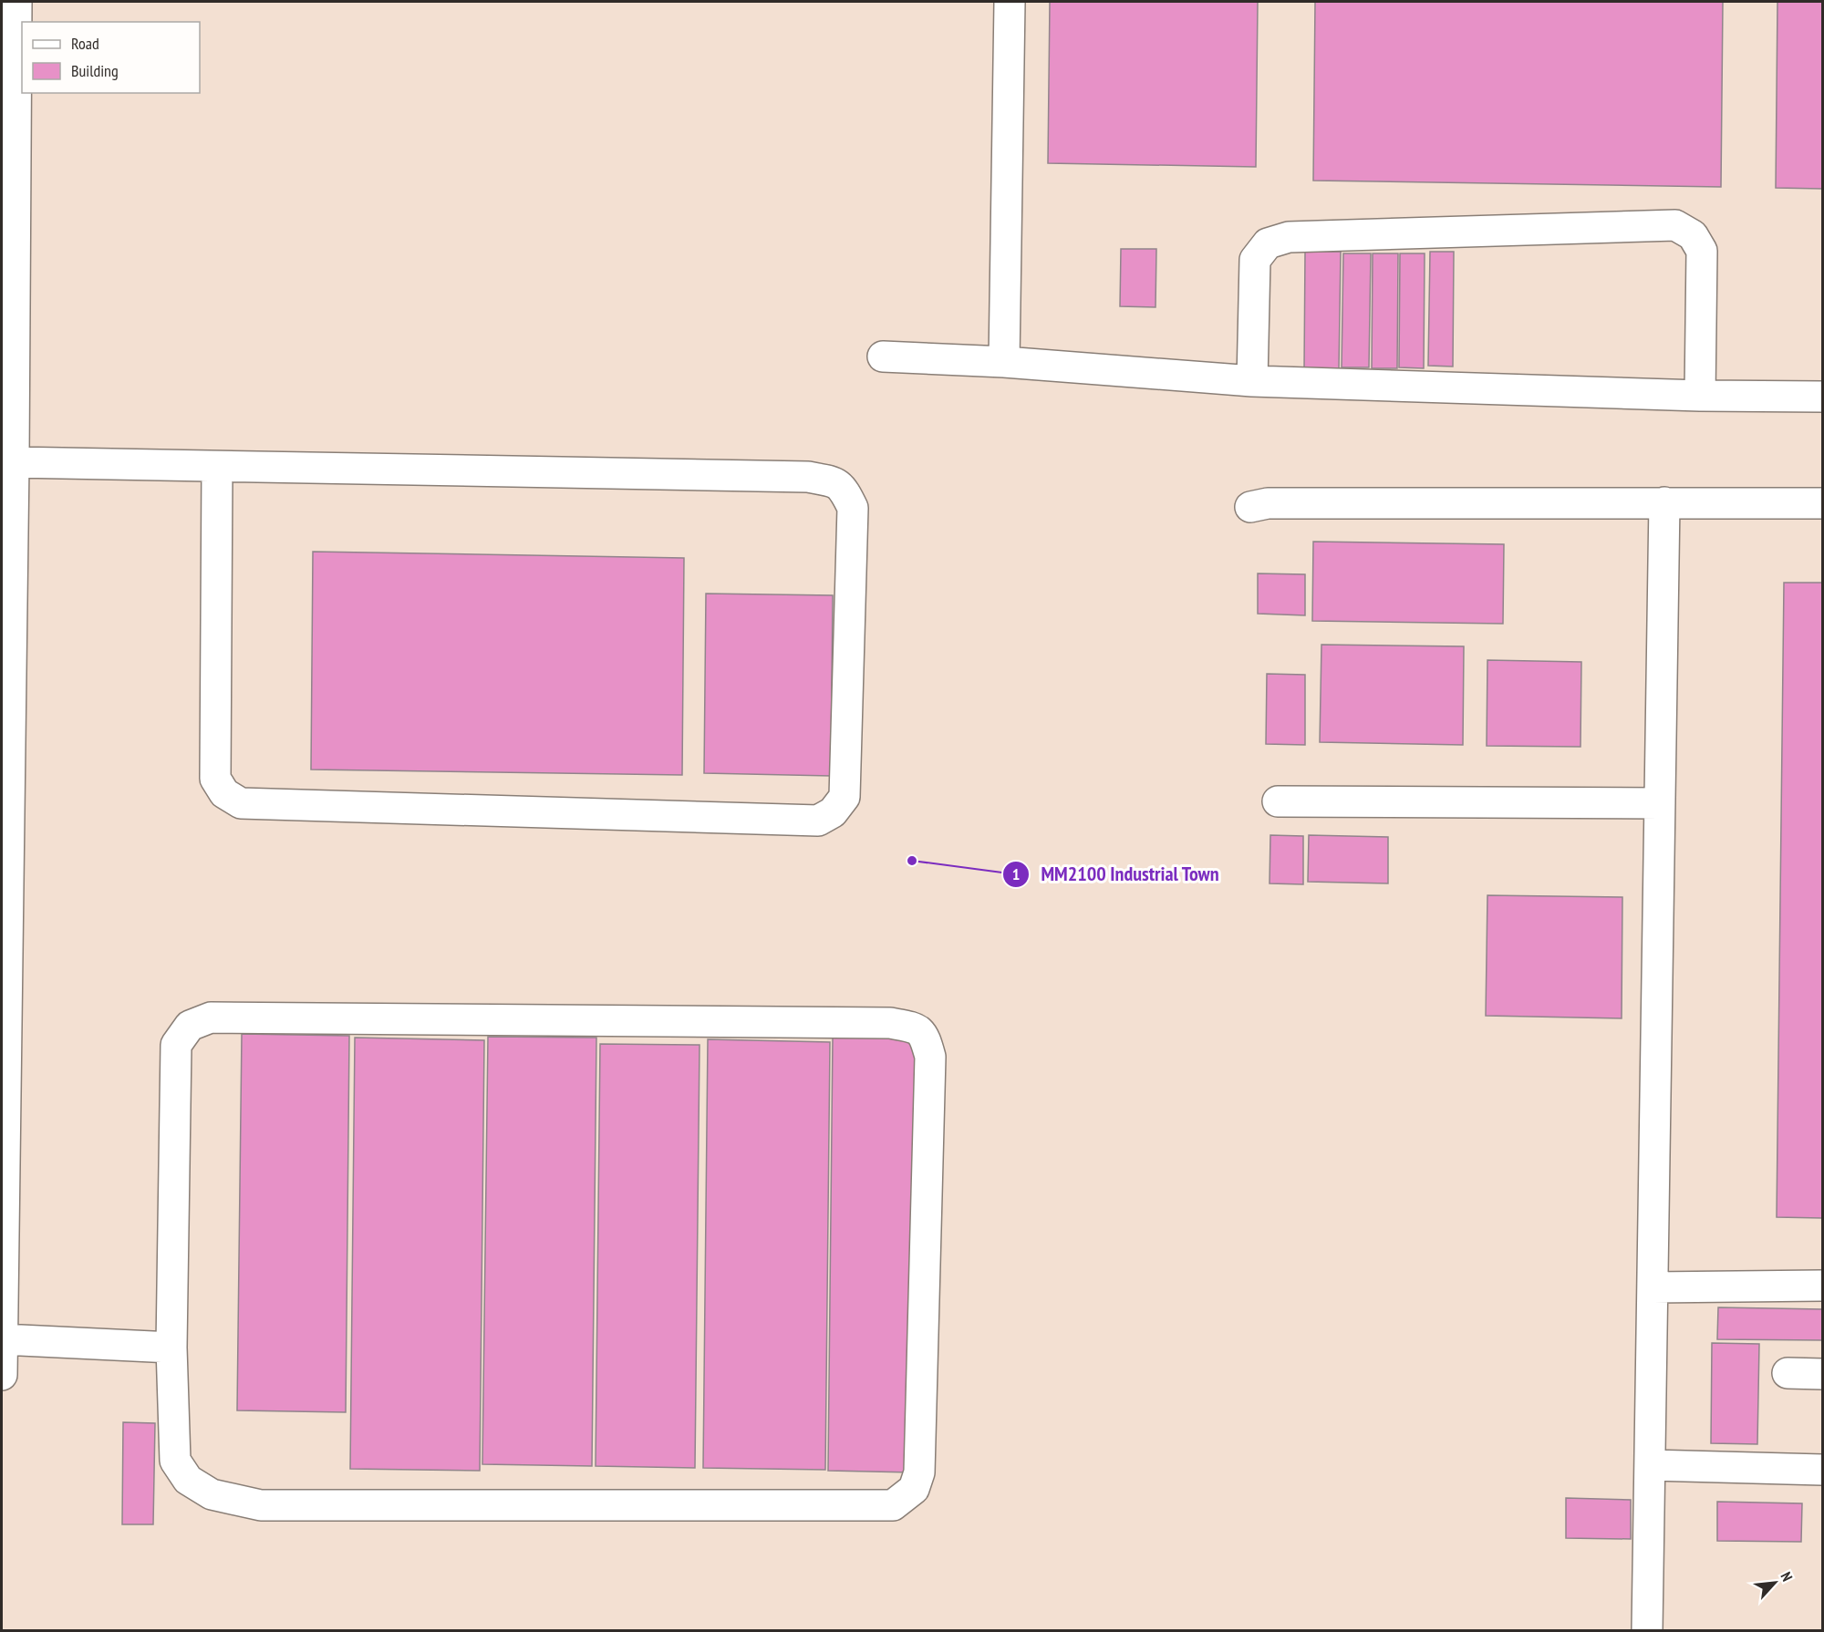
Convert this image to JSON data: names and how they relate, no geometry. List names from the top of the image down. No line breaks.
{"places":["MM2100 Industrial Town"],"legend":["Road","Building"],"north":"top right"}
